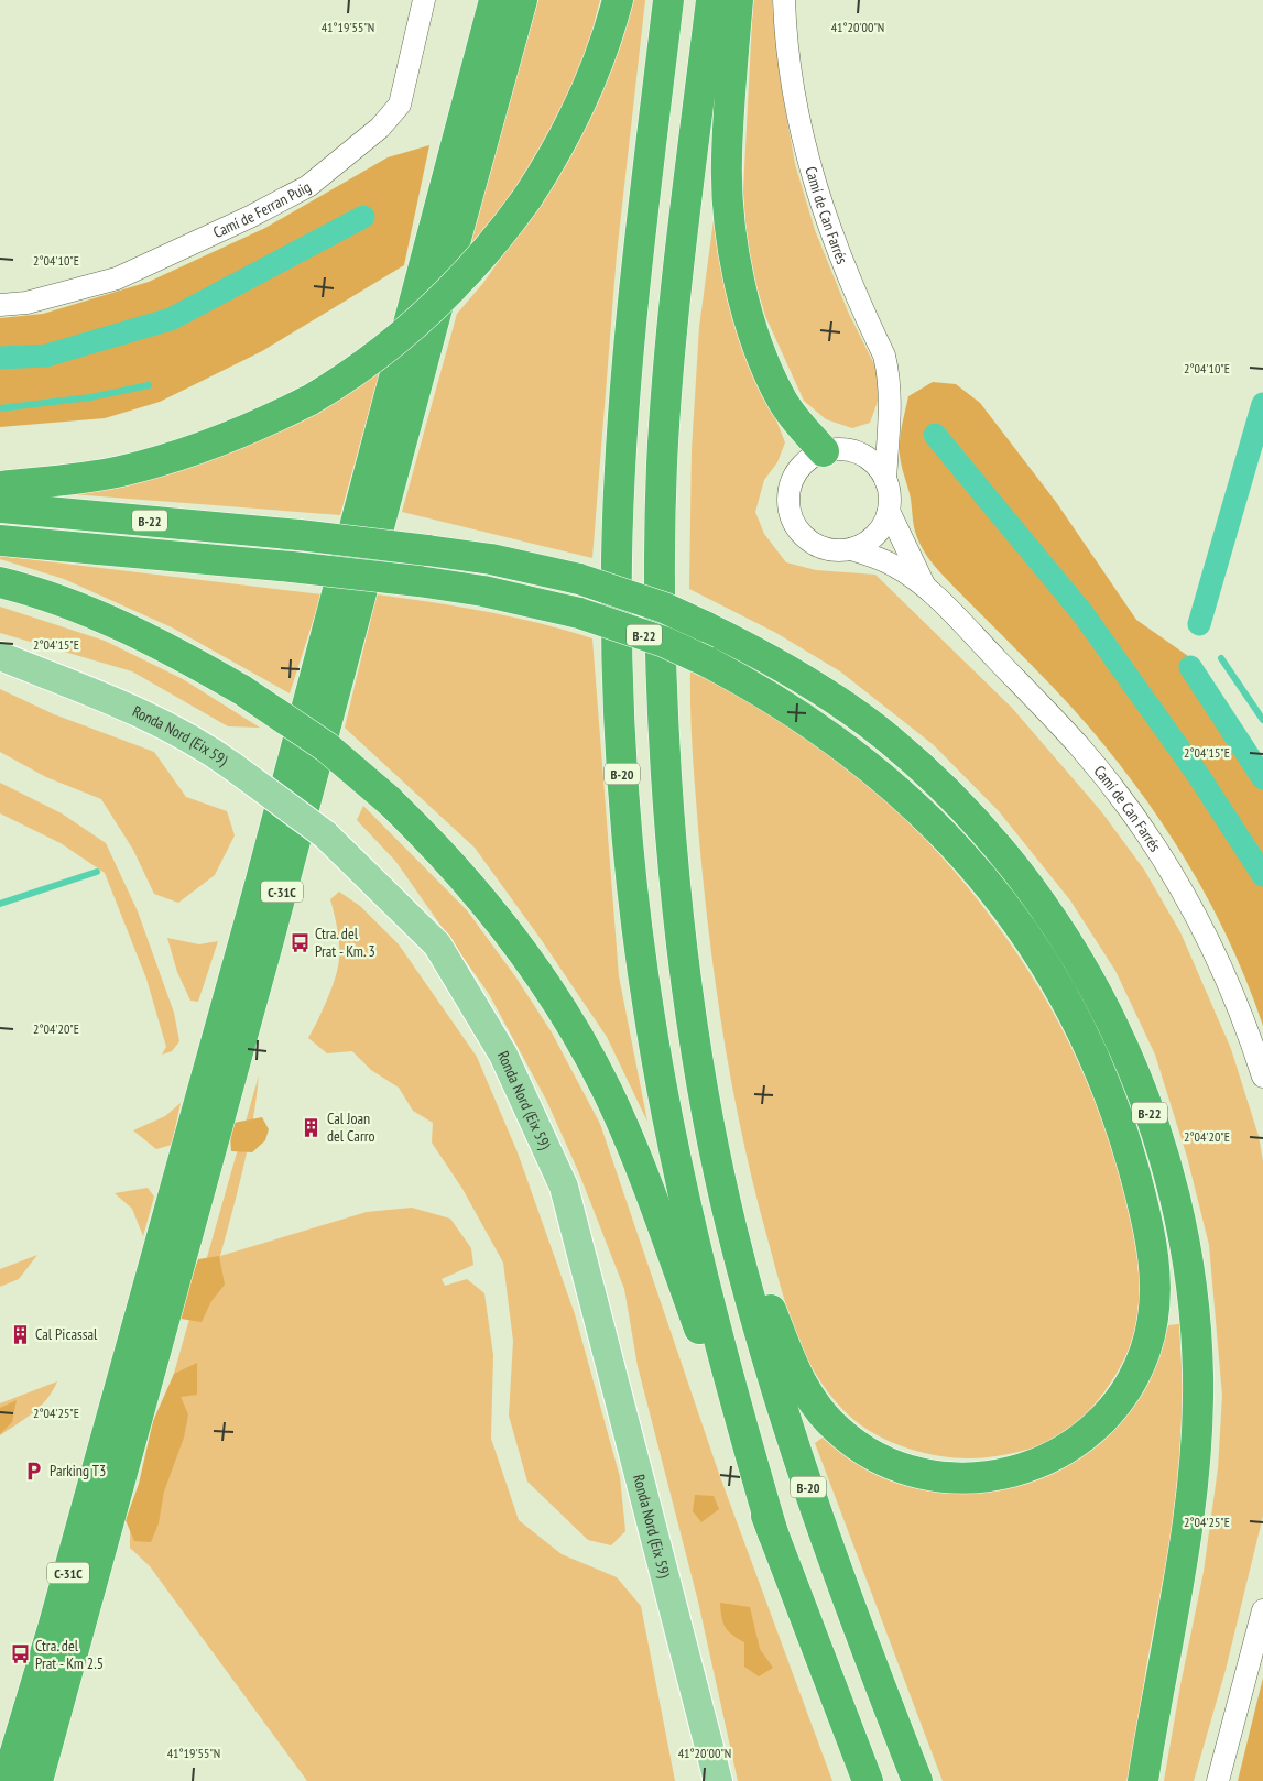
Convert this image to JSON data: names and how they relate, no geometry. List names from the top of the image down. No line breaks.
{"streets":{"highway":["B-22","B-20","C-31C"],"main road":["Ronda Nord (Eix 59)"],"street":["Camí de Ferran Puig","Camí de Can Farrés"]},"crossings":[["B-22","B-20"]],"places":{"bus stop":["Ctra. del Prat - Km. 3","Ctra. del Prat - Km 2.5"],"building":["Cal Joan del Carro","Cal Picassal"],"parking":["Parking T3"]},"coordinates":["41°19'55\"N","41°20'00\"N","2°04'10\"E","2°04'15\"E","2°04'20\"E","2°04'25\"E"]}
